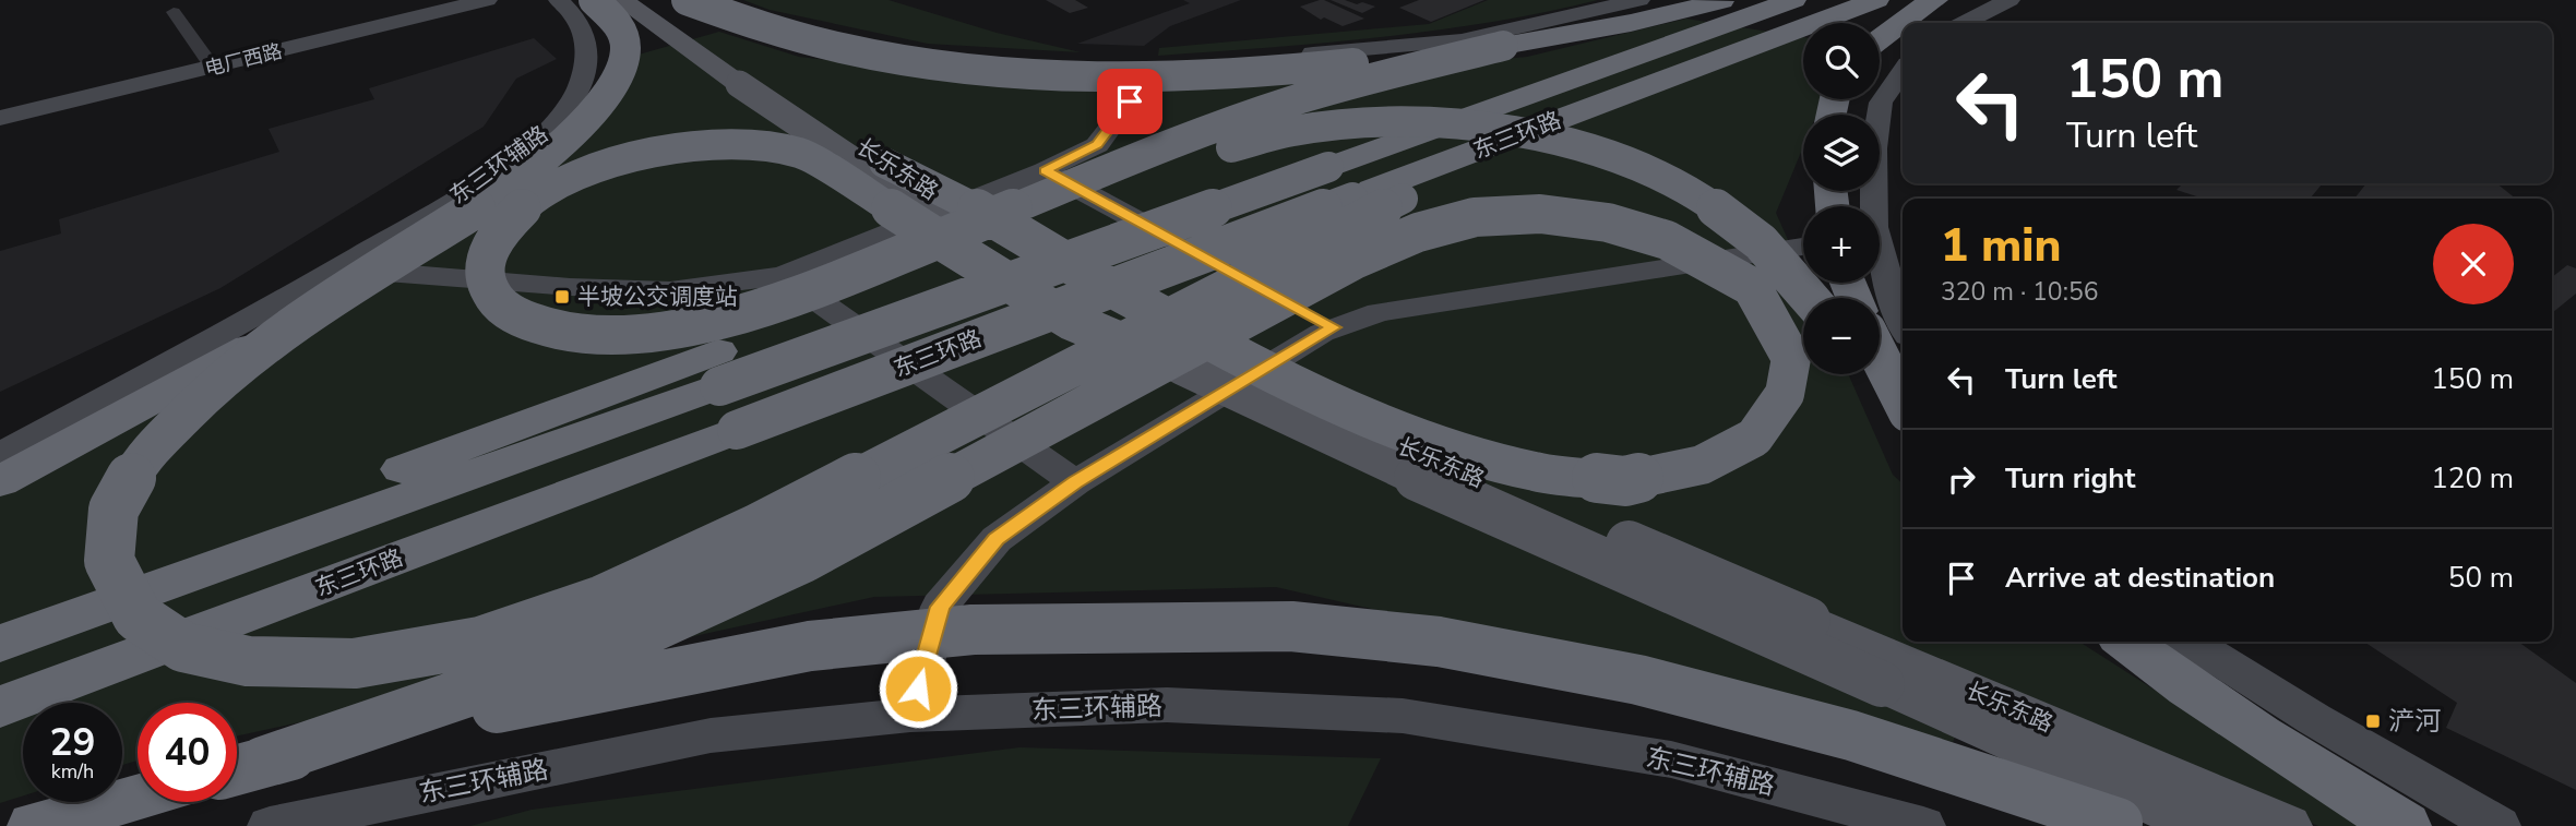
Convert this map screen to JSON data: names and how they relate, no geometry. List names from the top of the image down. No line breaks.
{"streets":{"highway":["东三环路"],"main road":["电厂西路","东三环辅路","长乐东路"]},"places":{"transit":["半坡公交调度站","浐河"]},"page":{"map_buttons":["+","−"],"turn":["150 m","Turn left"],"heading":["1 min","320 m · 10:56"],"list":[{"name":"Turn left","value":"150 m"},{"name":"Turn right","value":"120 m"},{"name":"Arrive at destination","value":"50 m"}],"speed":"29 km/h","limit":"40"}}
